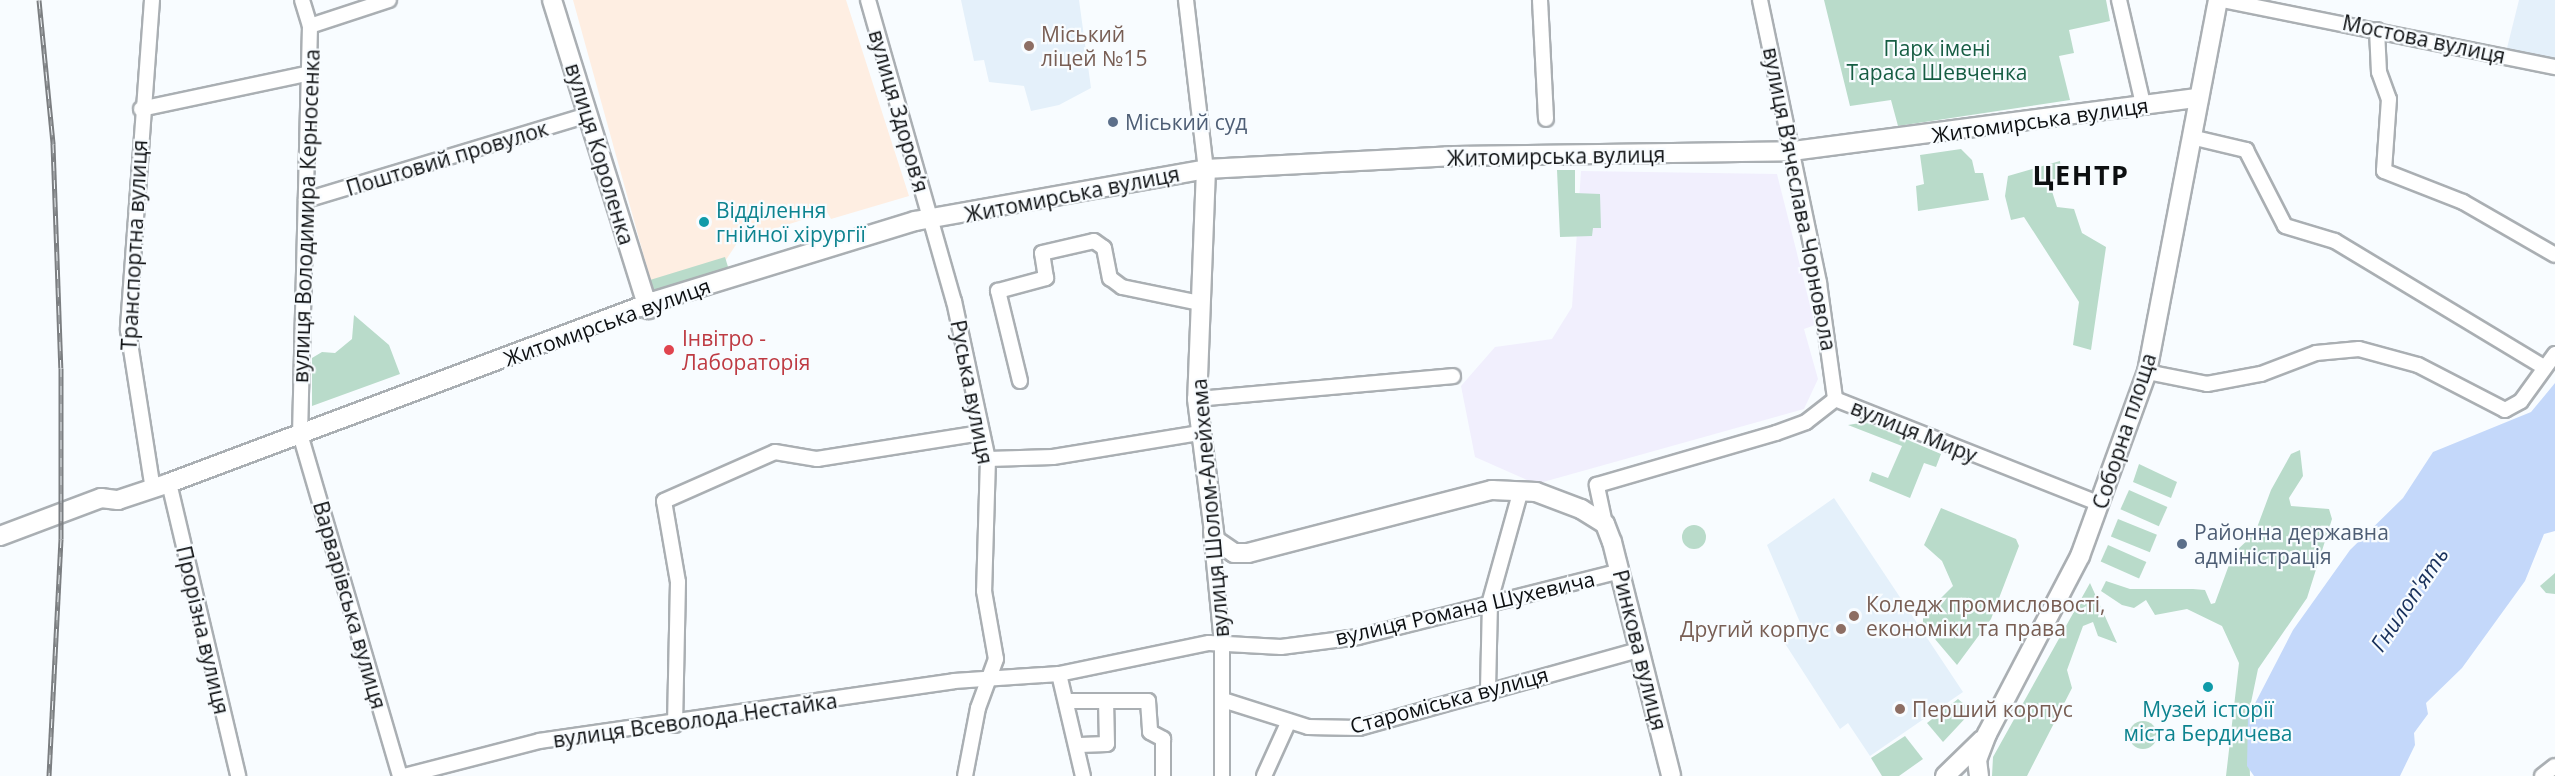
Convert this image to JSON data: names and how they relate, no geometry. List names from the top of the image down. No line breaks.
{"streets":{"main road":["Житомирська вулиця","вулиця Короленка","Соборна площа","вулиця Шолом-Алейхема","Ринкова вулиця"],"street":["Мостова вулиця","вулиця Здоровʼя","Поштовий провулок","вулиця Вʼячеслава Чорновола","вулиця Володимира Керносенка","Транспортна вулиця","Руська вулиця","вулиця Миру","Варварівська вулиця","вулиця Романа Шухевича","Прорізна вулиця","Староміська вулиця","вулиця Всеволода Нестайка"]},"crossings":[["Мостова вулиця","Соборна площа"],["вулиця Здоровʼя","Житомирська вулиця"],["вулиця Здоровʼя","Руська вулиця"],["Житомирська вулиця","вулиця Короленка"],["Житомирська вулиця","вулиця Вʼячеслава Чорновола"],["Житомирська вулиця","вулиця Володимира Керносенка"],["Житомирська вулиця","Транспортна вулиця"],["Житомирська вулиця","Руська вулиця"],["Житомирська вулиця","Соборна площа"],["Житомирська вулиця","вулиця Шолом-Алейхема"],["Житомирська вулиця","Варварівська вулиця"],["Житомирська вулиця","Прорізна вулиця"],["вулиця Короленка","Поштовий провулок"],["Поштовий провулок","вулиця Володимира Керносенка"],["вулиця Вʼячеслава Чорновола","вулиця Миру"],["вулиця Володимира Керносенка","Варварівська вулиця"],["Транспортна вулиця","Прорізна вулиця"],["Руська вулиця","вулиця Романа Шухевича"],["Руська вулиця","вулиця Всеволода Нестайка"],["вулиця Миру","Соборна площа"],["вулиця Миру","Ринкова вулиця"],["вулиця Шолом-Алейхема","вулиця Романа Шухевича"],["вулиця Шолом-Алейхема","Староміська вулиця"],["Варварівська вулиця","вулиця Всеволода Нестайка"],["вулиця Романа Шухевича","Ринкова вулиця"],["вулиця Романа Шухевича","вулиця Всеволода Нестайка"],["Ринкова вулиця","Староміська вулиця"]],"districts":["ЦЕНТР"],"water":["Гнилоп'ять"],"parks":["Парк імені Тараса Шевченка"],"places":["Міський ліцей №15","Міський суд","Відділення гнійної хірургії","Інвітро - Лабораторія","Районна державна адміністрація","Коледж промисловості, економіки та права","Другий корпус","Музей історії міста Бердичева","Перший корпус"]}
